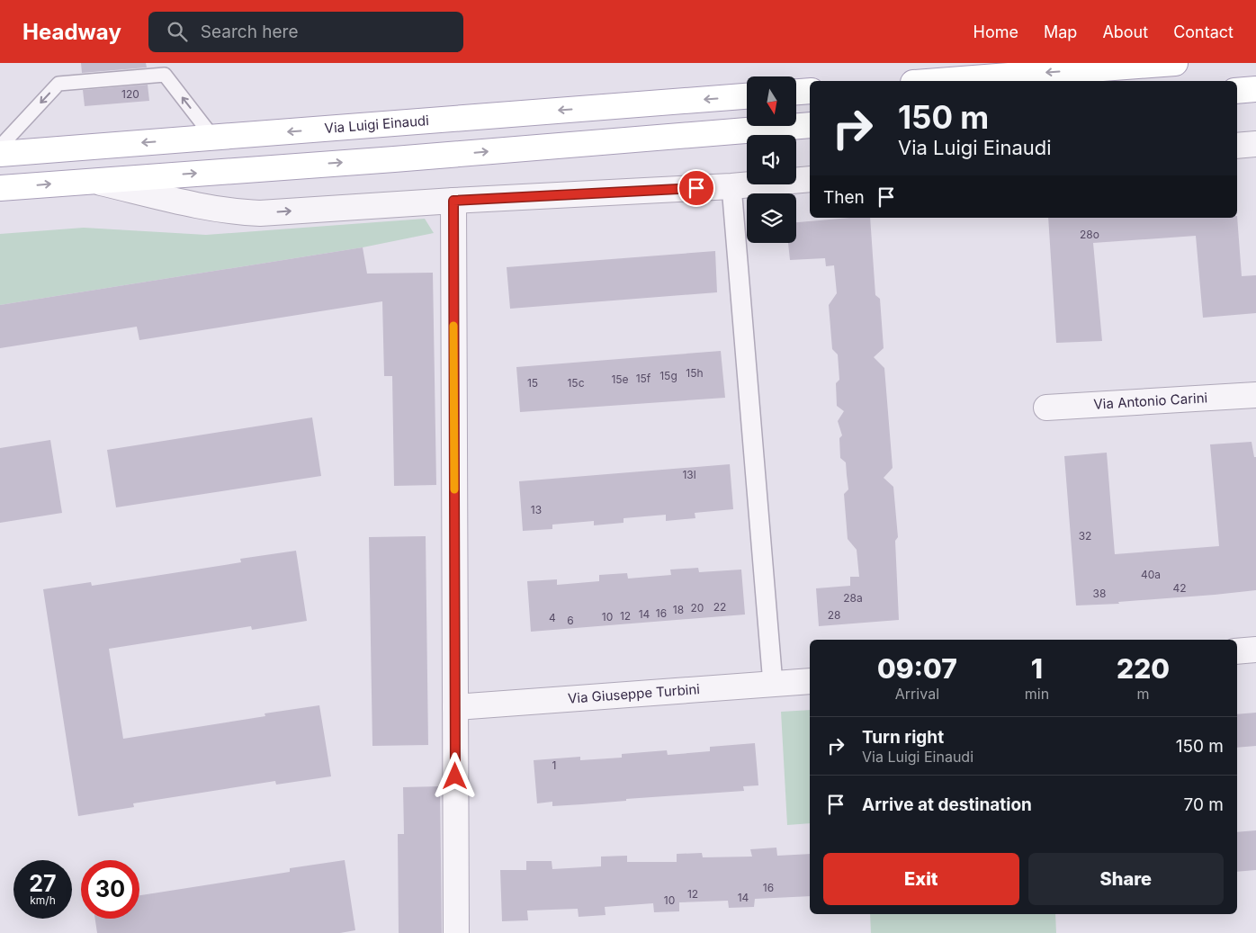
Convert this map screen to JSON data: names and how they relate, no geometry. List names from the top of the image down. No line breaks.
{"streets":{"main road":["Via Luigi Einaudi"],"street":["Via Antonio Carini","Via Giuseppe Turbini"]},"house_numbers":["120","28o","15h","15g","15f","15e","15","15c","13l","13","32","40a","42","38","28a","22","20","18","16","14","28","12","10","4","6","1","16","12","14","10"],"north":"bottom","page":{"header":"Headway","search":"Search here","nav":["Home","Map","About","Contact"],"turn":["150 m","Via Luigi Einaudi"],"then":"Then","eta":["09:07","Arrival","1","min","220","m"],"list":[{"name":"Turn right","note":"Via Luigi Einaudi","value":"150 m"},{"name":"Arrive at destination","value":"70 m"}],"buttons":["Exit","Share"],"speed":"27 km/h","limit":"30"}}
